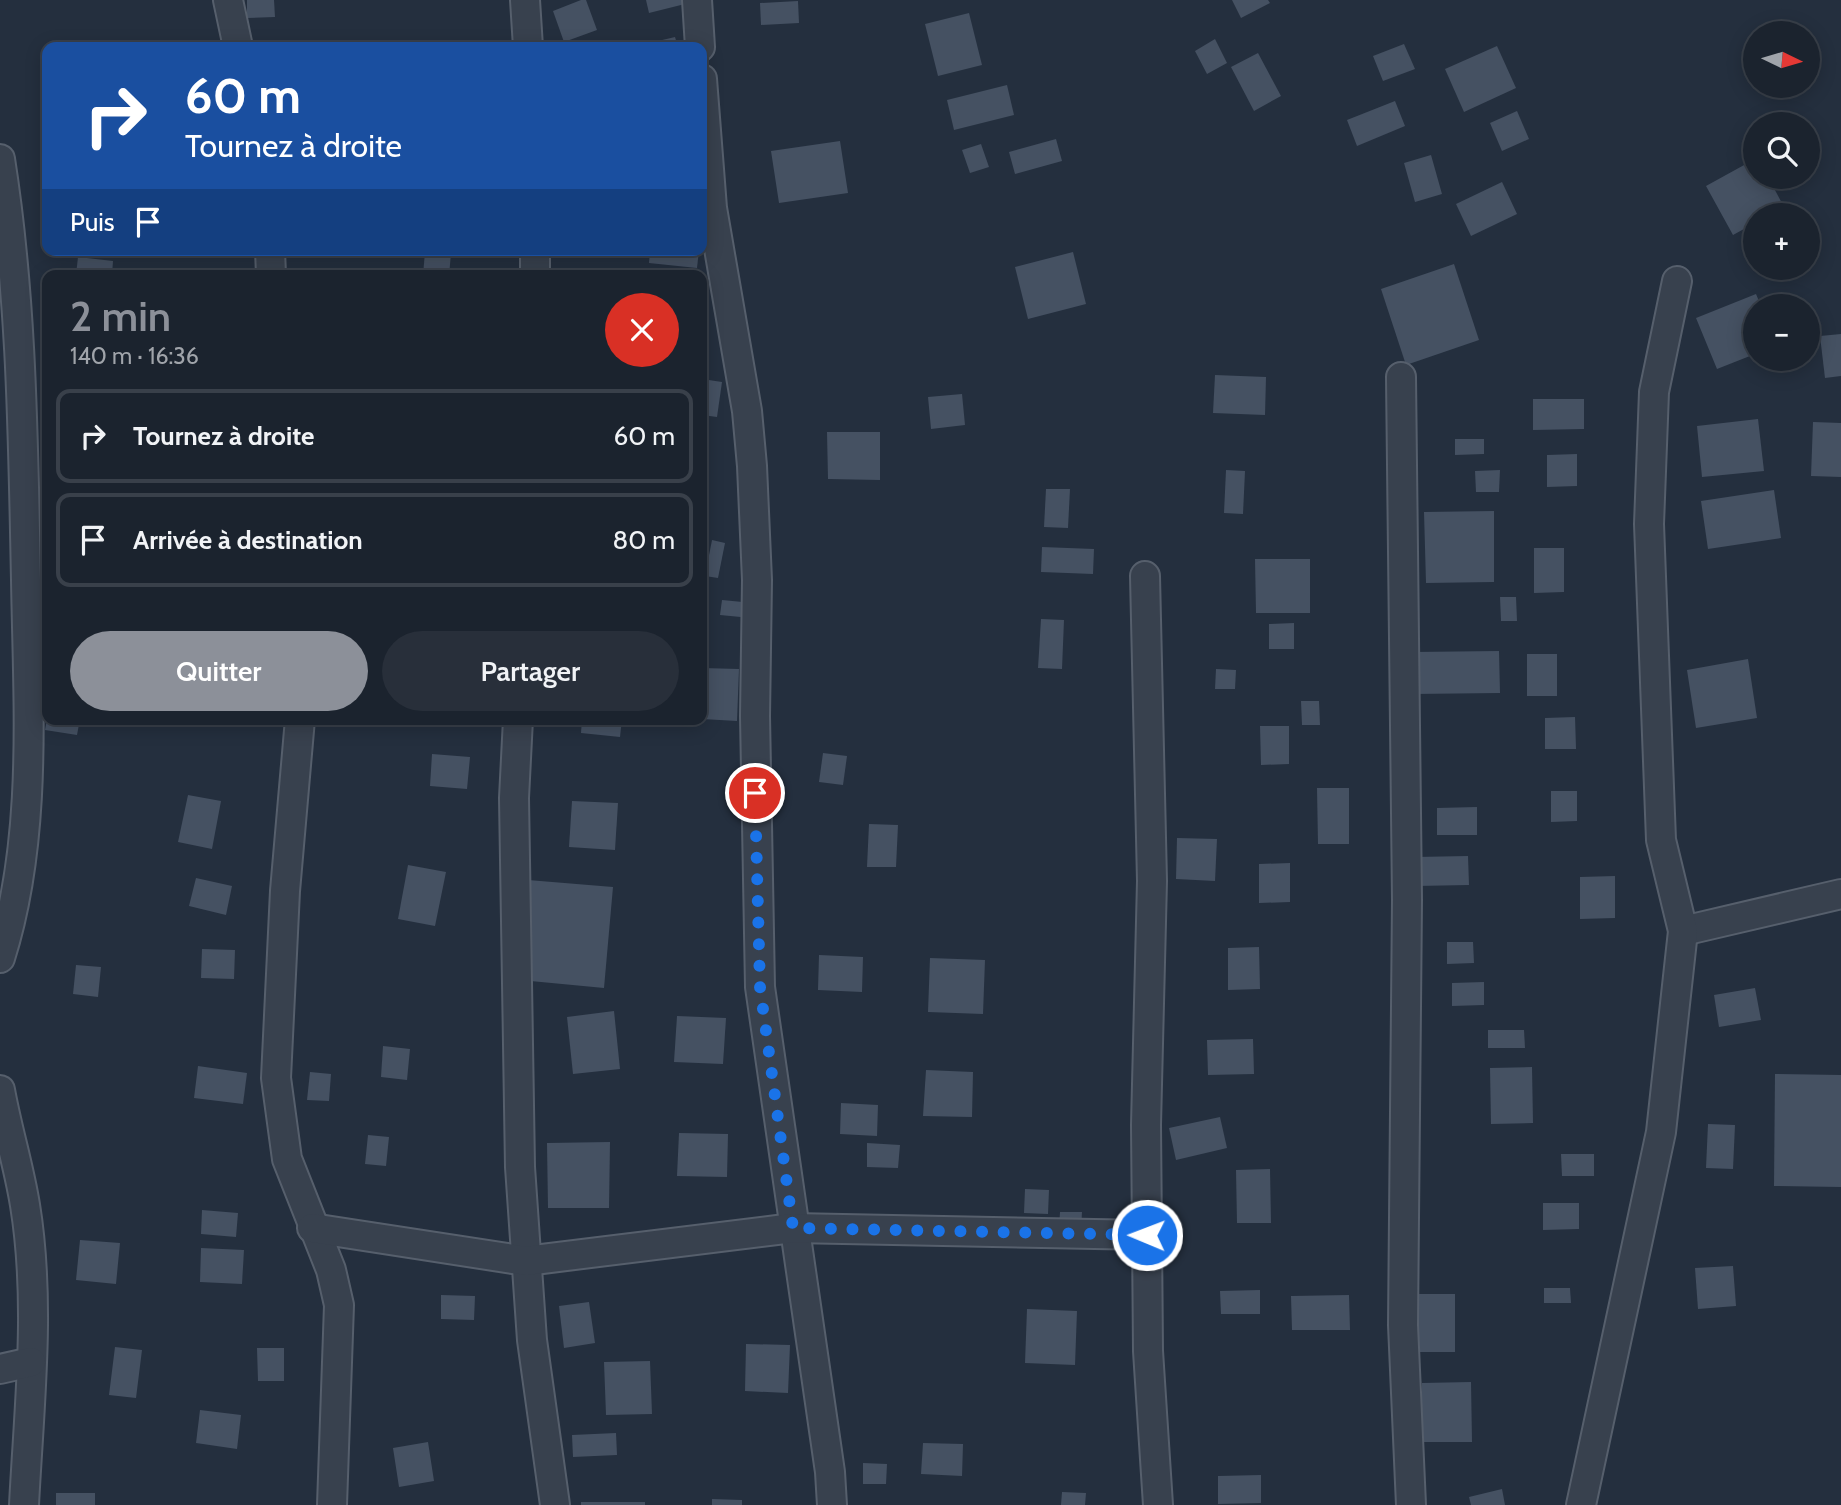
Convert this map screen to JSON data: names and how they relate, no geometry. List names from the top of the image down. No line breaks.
{"north":"right","page":{"map_buttons":["+","−"],"turn":["60 m","Tournez à droite"],"then":"Puis","heading":["2 min","140 m · 16:36"],"list":[{"name":"Tournez à droite","value":"60 m"},{"name":"Arrivée à destination","value":"80 m"}],"buttons":["Quitter","Partager"]}}
